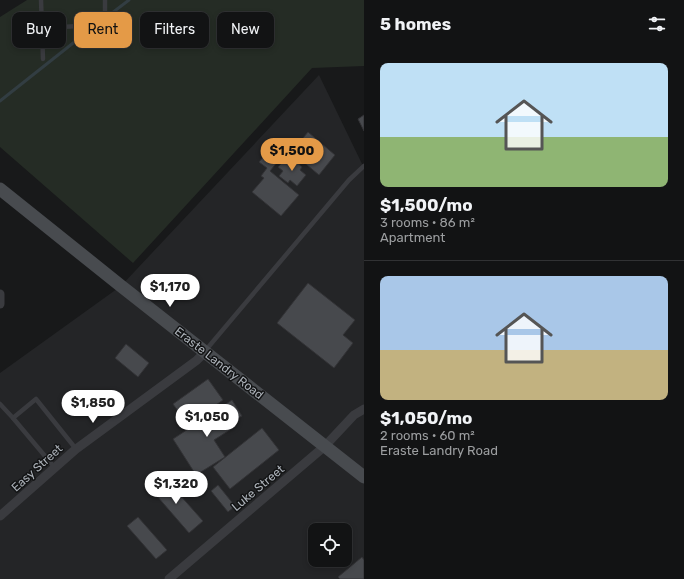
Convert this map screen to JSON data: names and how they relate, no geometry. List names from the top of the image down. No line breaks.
{"streets":{"street":["Eraste Landry Road","Easy Street","Luke Street"]},"crossings":[["Eraste Landry Road","Easy Street"],["Eraste Landry Road","Luke Street"]],"page":{"heading":"5 homes","chip":["Buy","Rent","Filters","New"],"list":[{"name":"$1,500/mo","note":"3 rooms · 86 m² · Apartment"},{"name":"$1,050/mo","note":"2 rooms · 60 m² · Eraste Landry Road"}],"price":["$1,500","$1,170","$1,850","$1,050","$1,320"]}}
